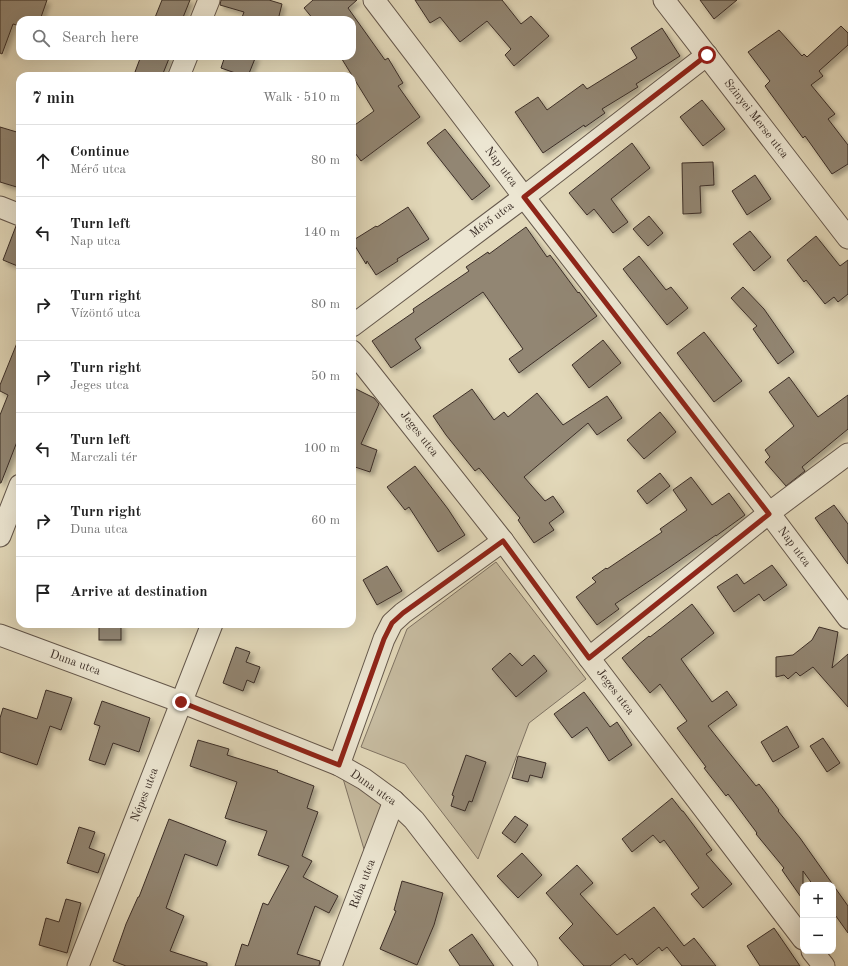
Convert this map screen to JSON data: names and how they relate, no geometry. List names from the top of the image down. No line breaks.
{"streets":{"street":["Szinyei Merse utca","Nap utca","Mérő utca","Jeges utca","Duna utca","Népes utca","Rába utca"]},"crossings":[["Szinyei Merse utca","Mérő utca"],["Nap utca","Mérő utca"],["Duna utca","Népes utca"],["Duna utca","Rába utca"]],"page":{"search":"Search here","heading":["7 min","Walk · 510 m"],"list":[["Continue","Mérő utca","80 m"],["Turn left","Nap utca","140 m"],["Turn right","Vízöntő utca","80 m"],["Turn right","Jeges utca","50 m"],["Turn left","Marczali tér","100 m"],["Turn right","Duna utca","60 m"],"Arrive at destination"],"map_buttons":["+","−"]}}
